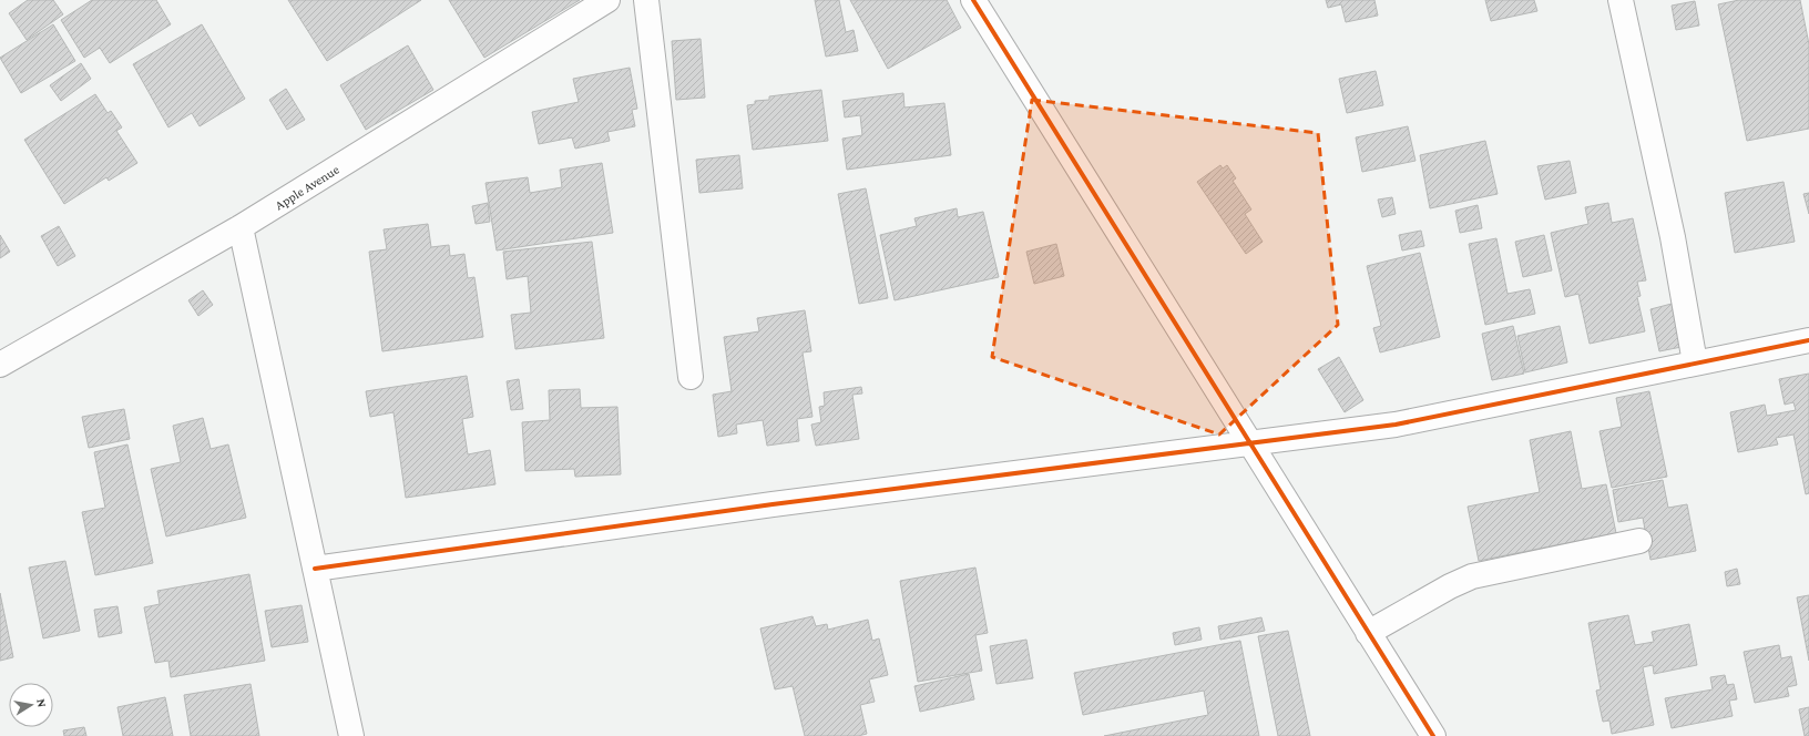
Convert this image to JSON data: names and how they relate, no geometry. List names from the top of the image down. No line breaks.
{"streets":{"street":["Apple Avenue"]},"north":"right"}
